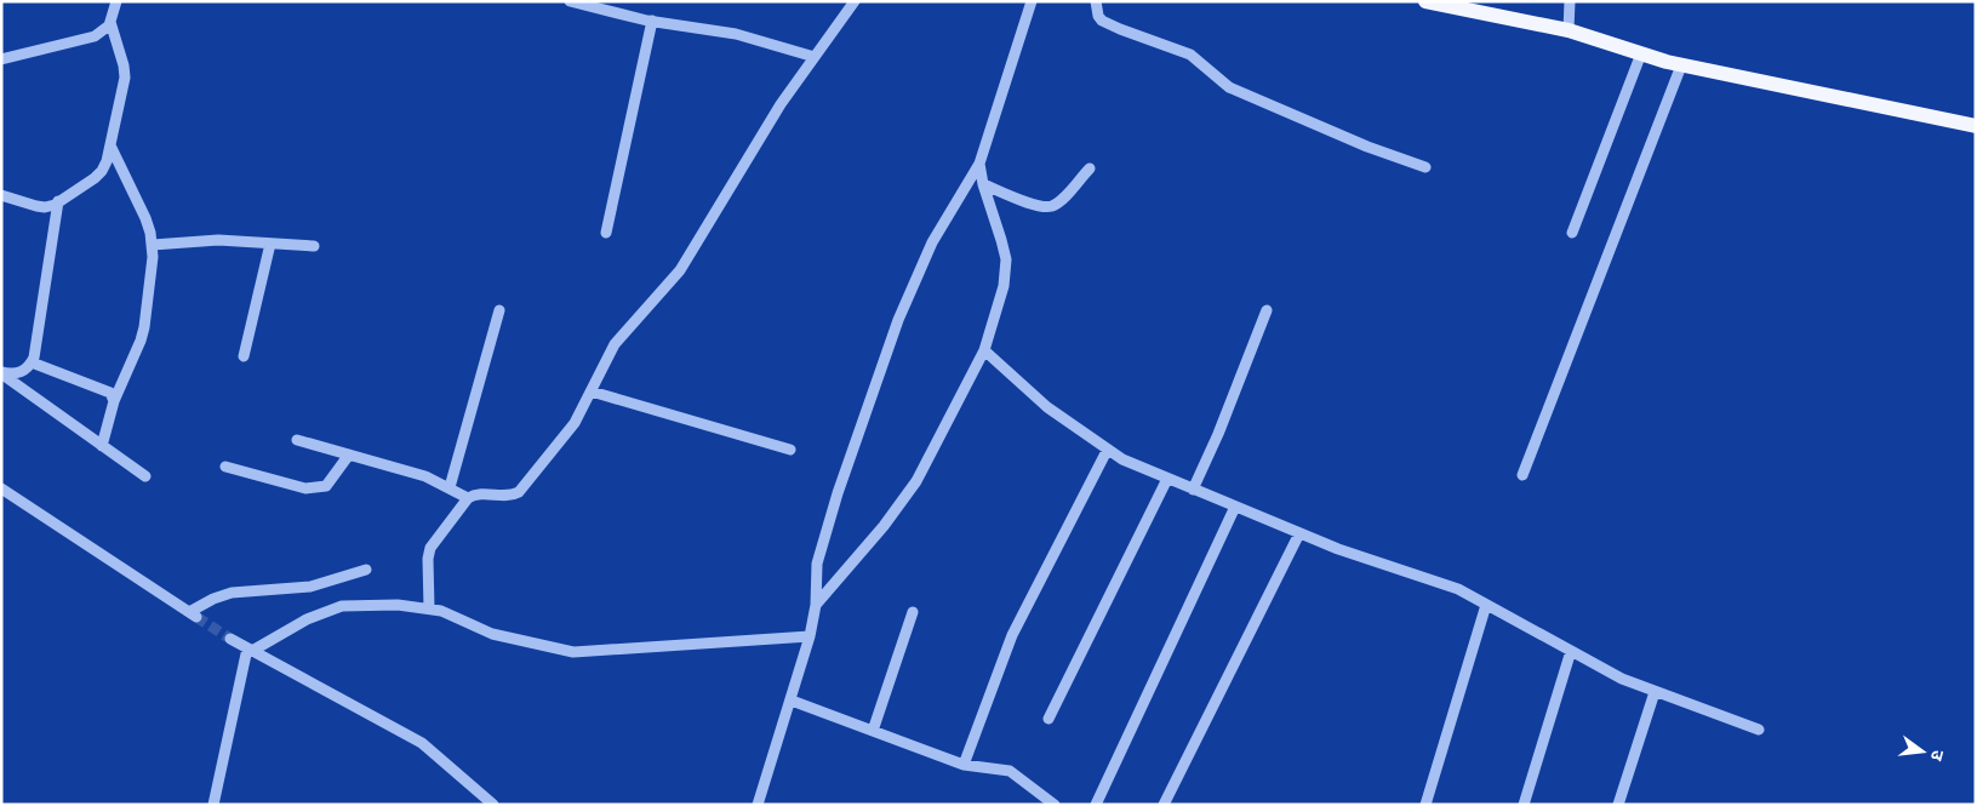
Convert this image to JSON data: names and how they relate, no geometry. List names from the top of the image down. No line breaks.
{"north":"right"}
